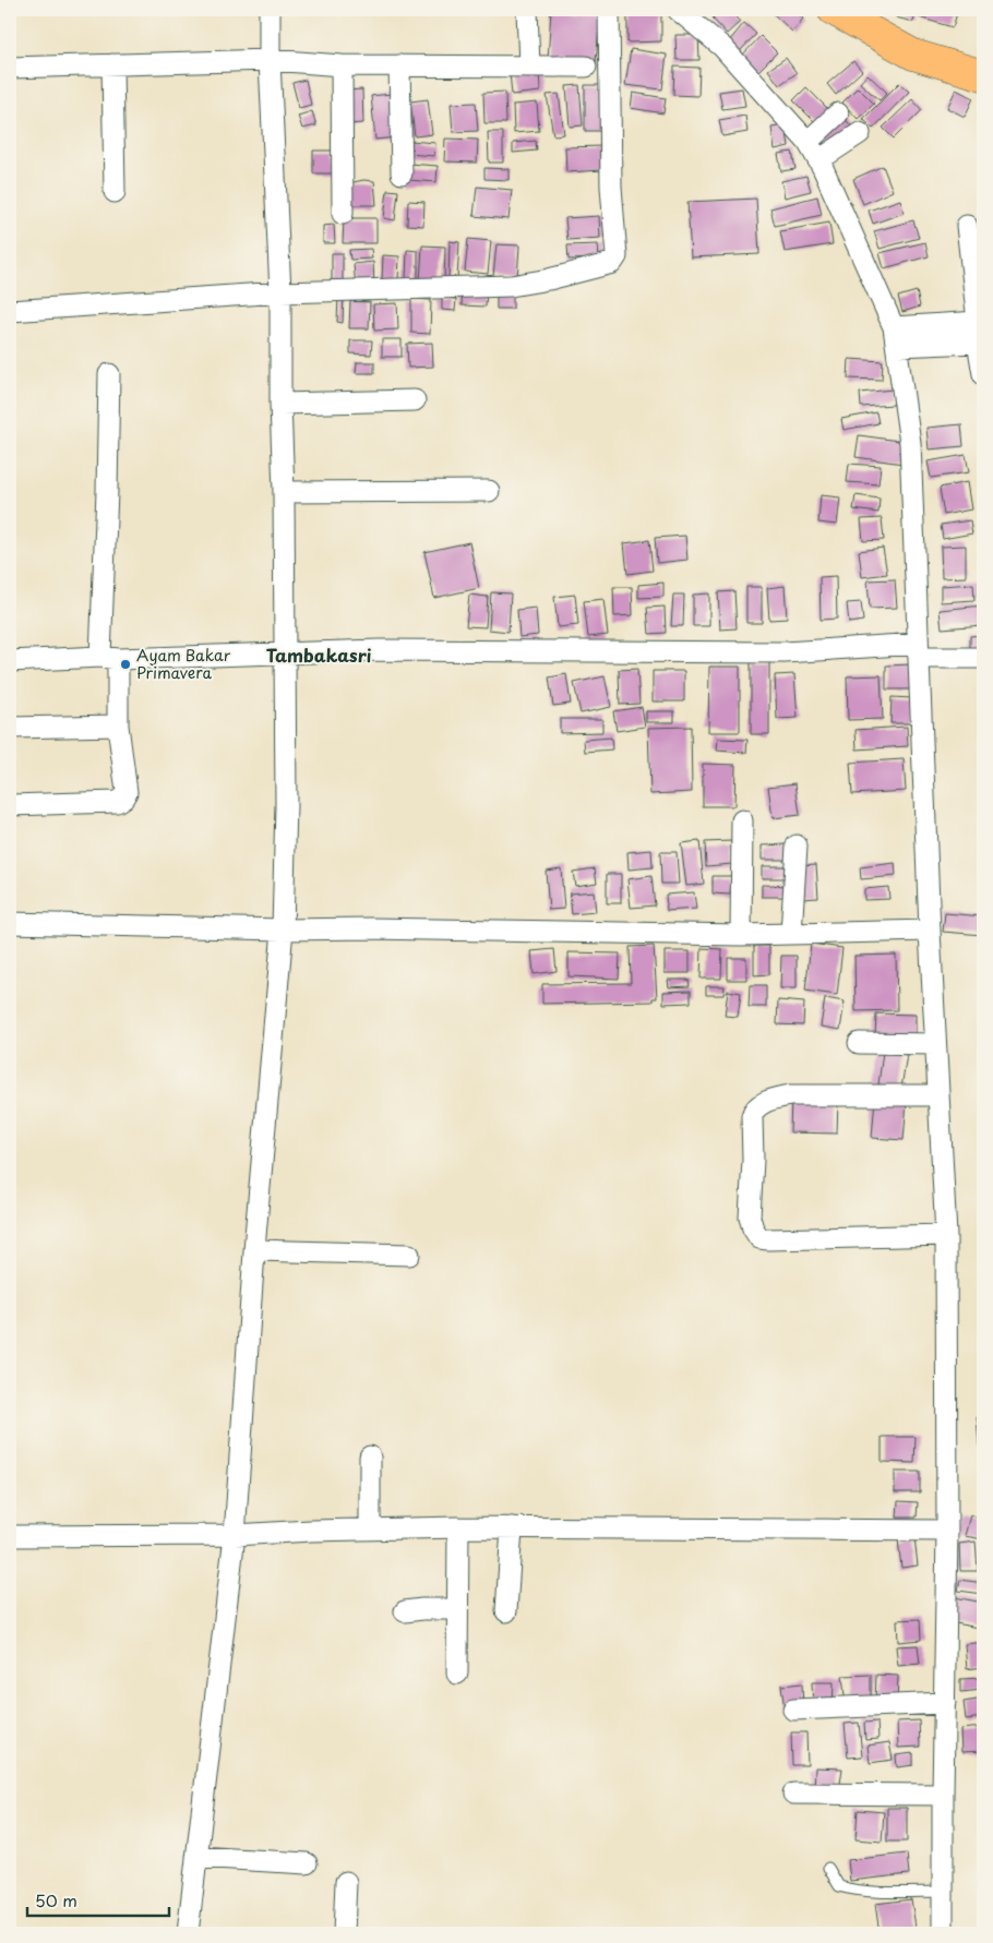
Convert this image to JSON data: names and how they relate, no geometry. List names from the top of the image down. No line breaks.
{"districts":["Tambakasri"],"places":["Ayam Bakar Primavera"],"scale_bar":"50 m"}
